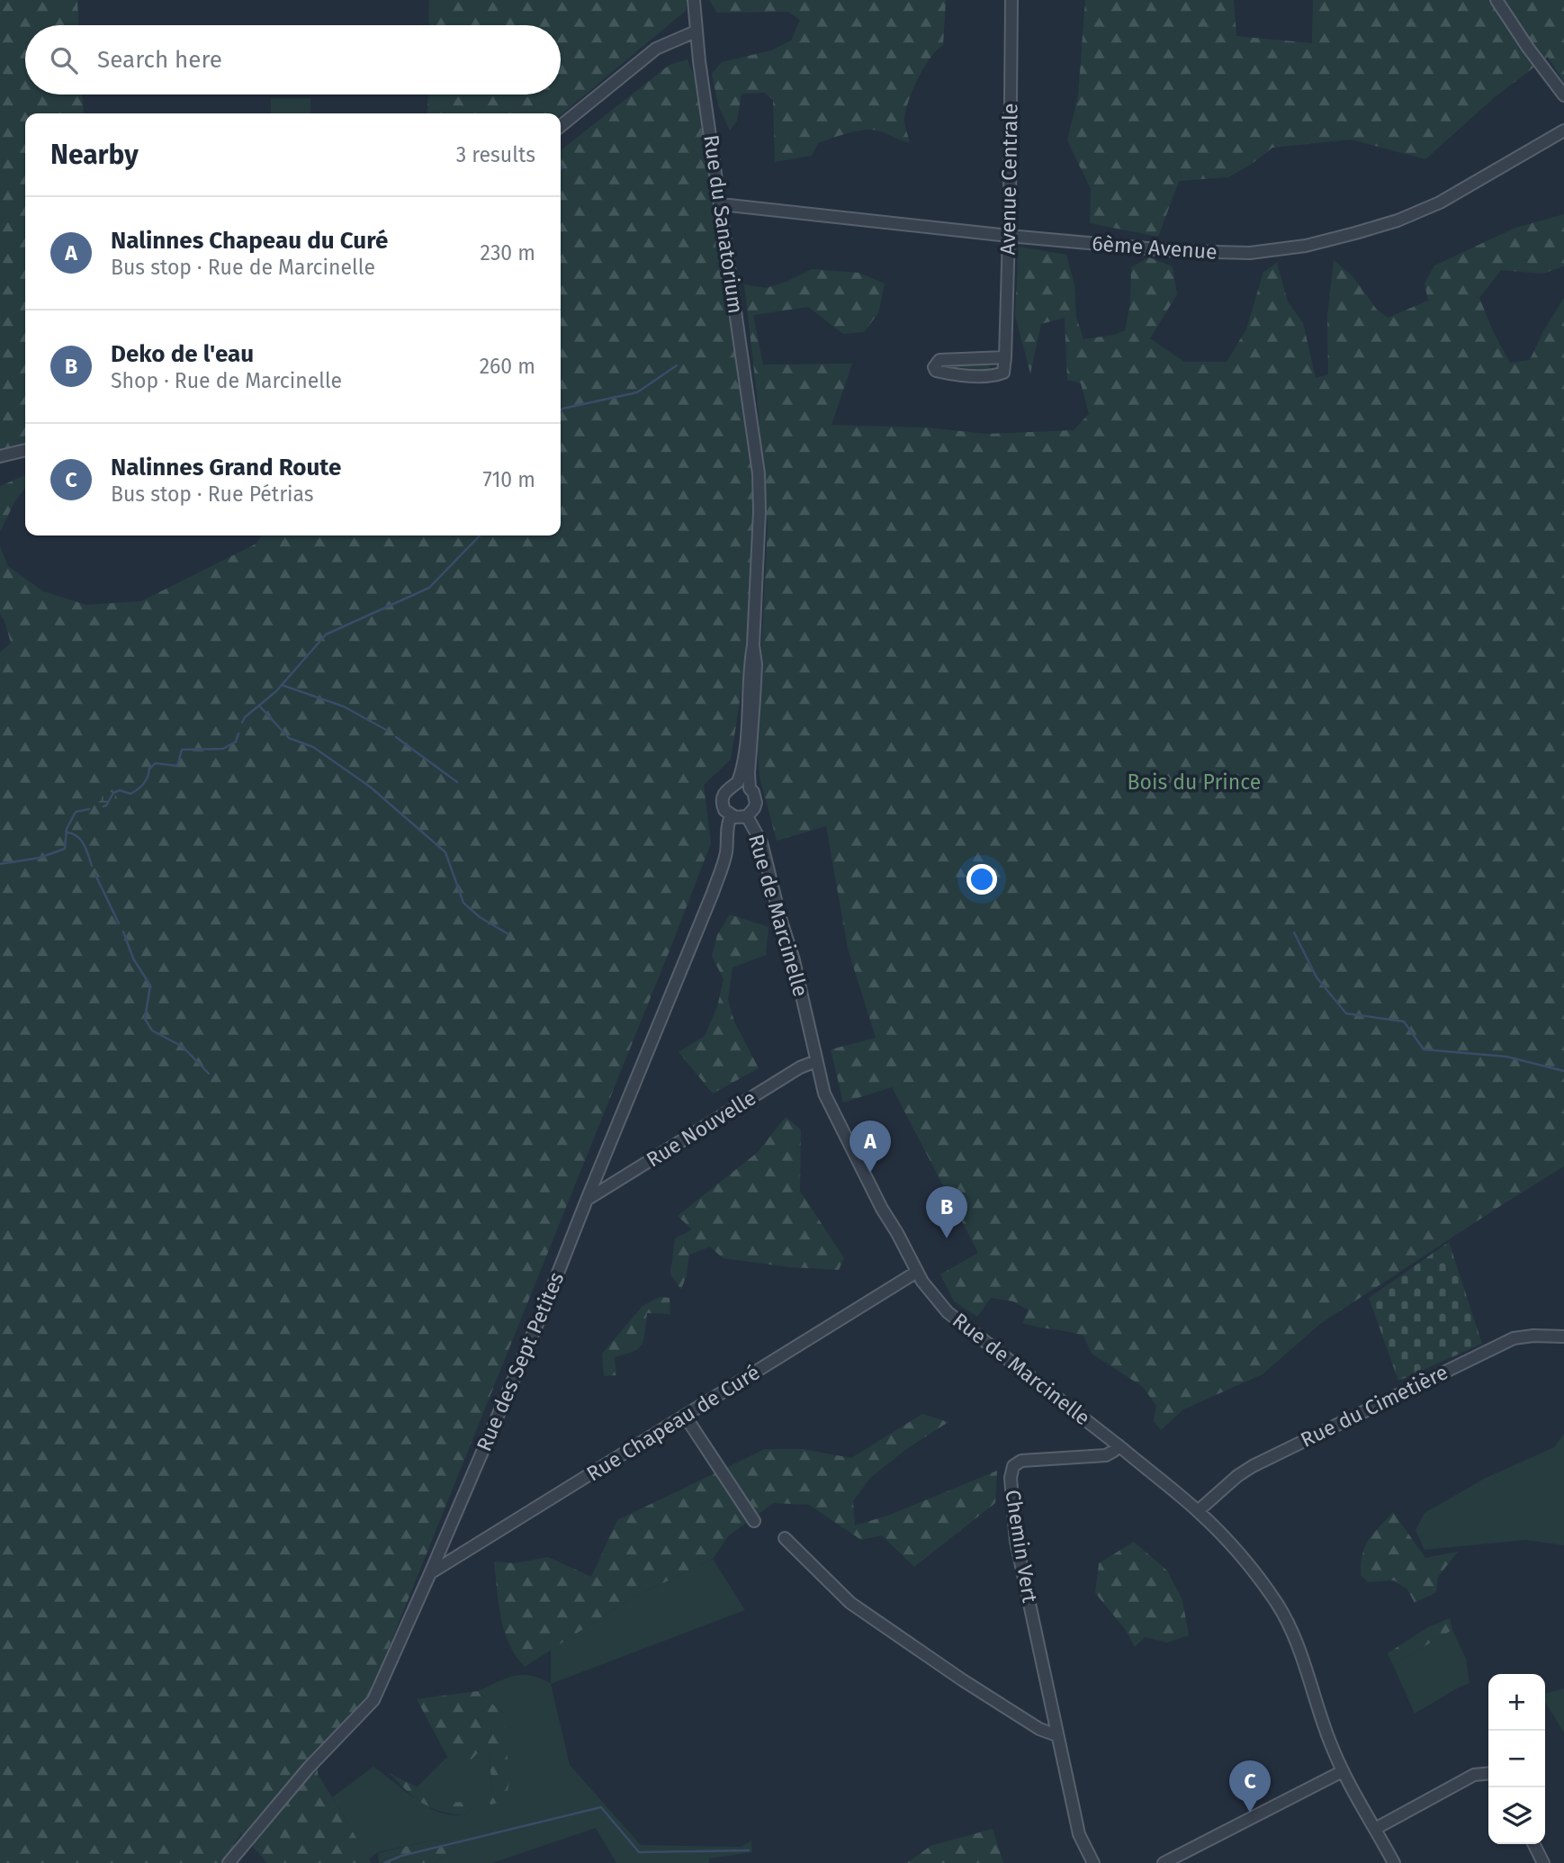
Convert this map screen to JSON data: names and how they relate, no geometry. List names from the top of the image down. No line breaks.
{"streets":{"street":["Avenue Centrale","Rue du Sanatorium","6ème Avenue","Rue de Marcinelle","Rue Nouvelle","Rue des Sept Petites","Rue du Cimetière","Rue Chapeau de Curé","Chemin Vert"]},"crossings":[["Avenue Centrale","6ème Avenue"],["Rue du Sanatorium","6ème Avenue"],["Rue du Sanatorium","Rue de Marcinelle"],["Rue de Marcinelle","Rue Nouvelle"],["Rue de Marcinelle","Rue des Sept Petites"],["Rue de Marcinelle","Rue du Cimetière"],["Rue de Marcinelle","Rue Chapeau de Curé"],["Rue de Marcinelle","Chemin Vert"],["Rue Nouvelle","Rue des Sept Petites"],["Rue des Sept Petites","Rue Chapeau de Curé"]],"parks":["Bois du Prince"],"page":{"search":"Search here","heading":["Nearby","3 results"],"list":[{"mark":"A","name":"Nalinnes Chapeau du Curé","note":"Bus stop · Rue de Marcinelle","value":"230 m"},{"mark":"B","name":"Deko de l'eau","note":"Shop · Rue de Marcinelle","value":"260 m"},{"mark":"C","name":"Nalinnes Grand Route","note":"Bus stop · Rue Pétrias","value":"710 m"}],"pins":["A","B","C"],"map_buttons":["+","−"]}}
